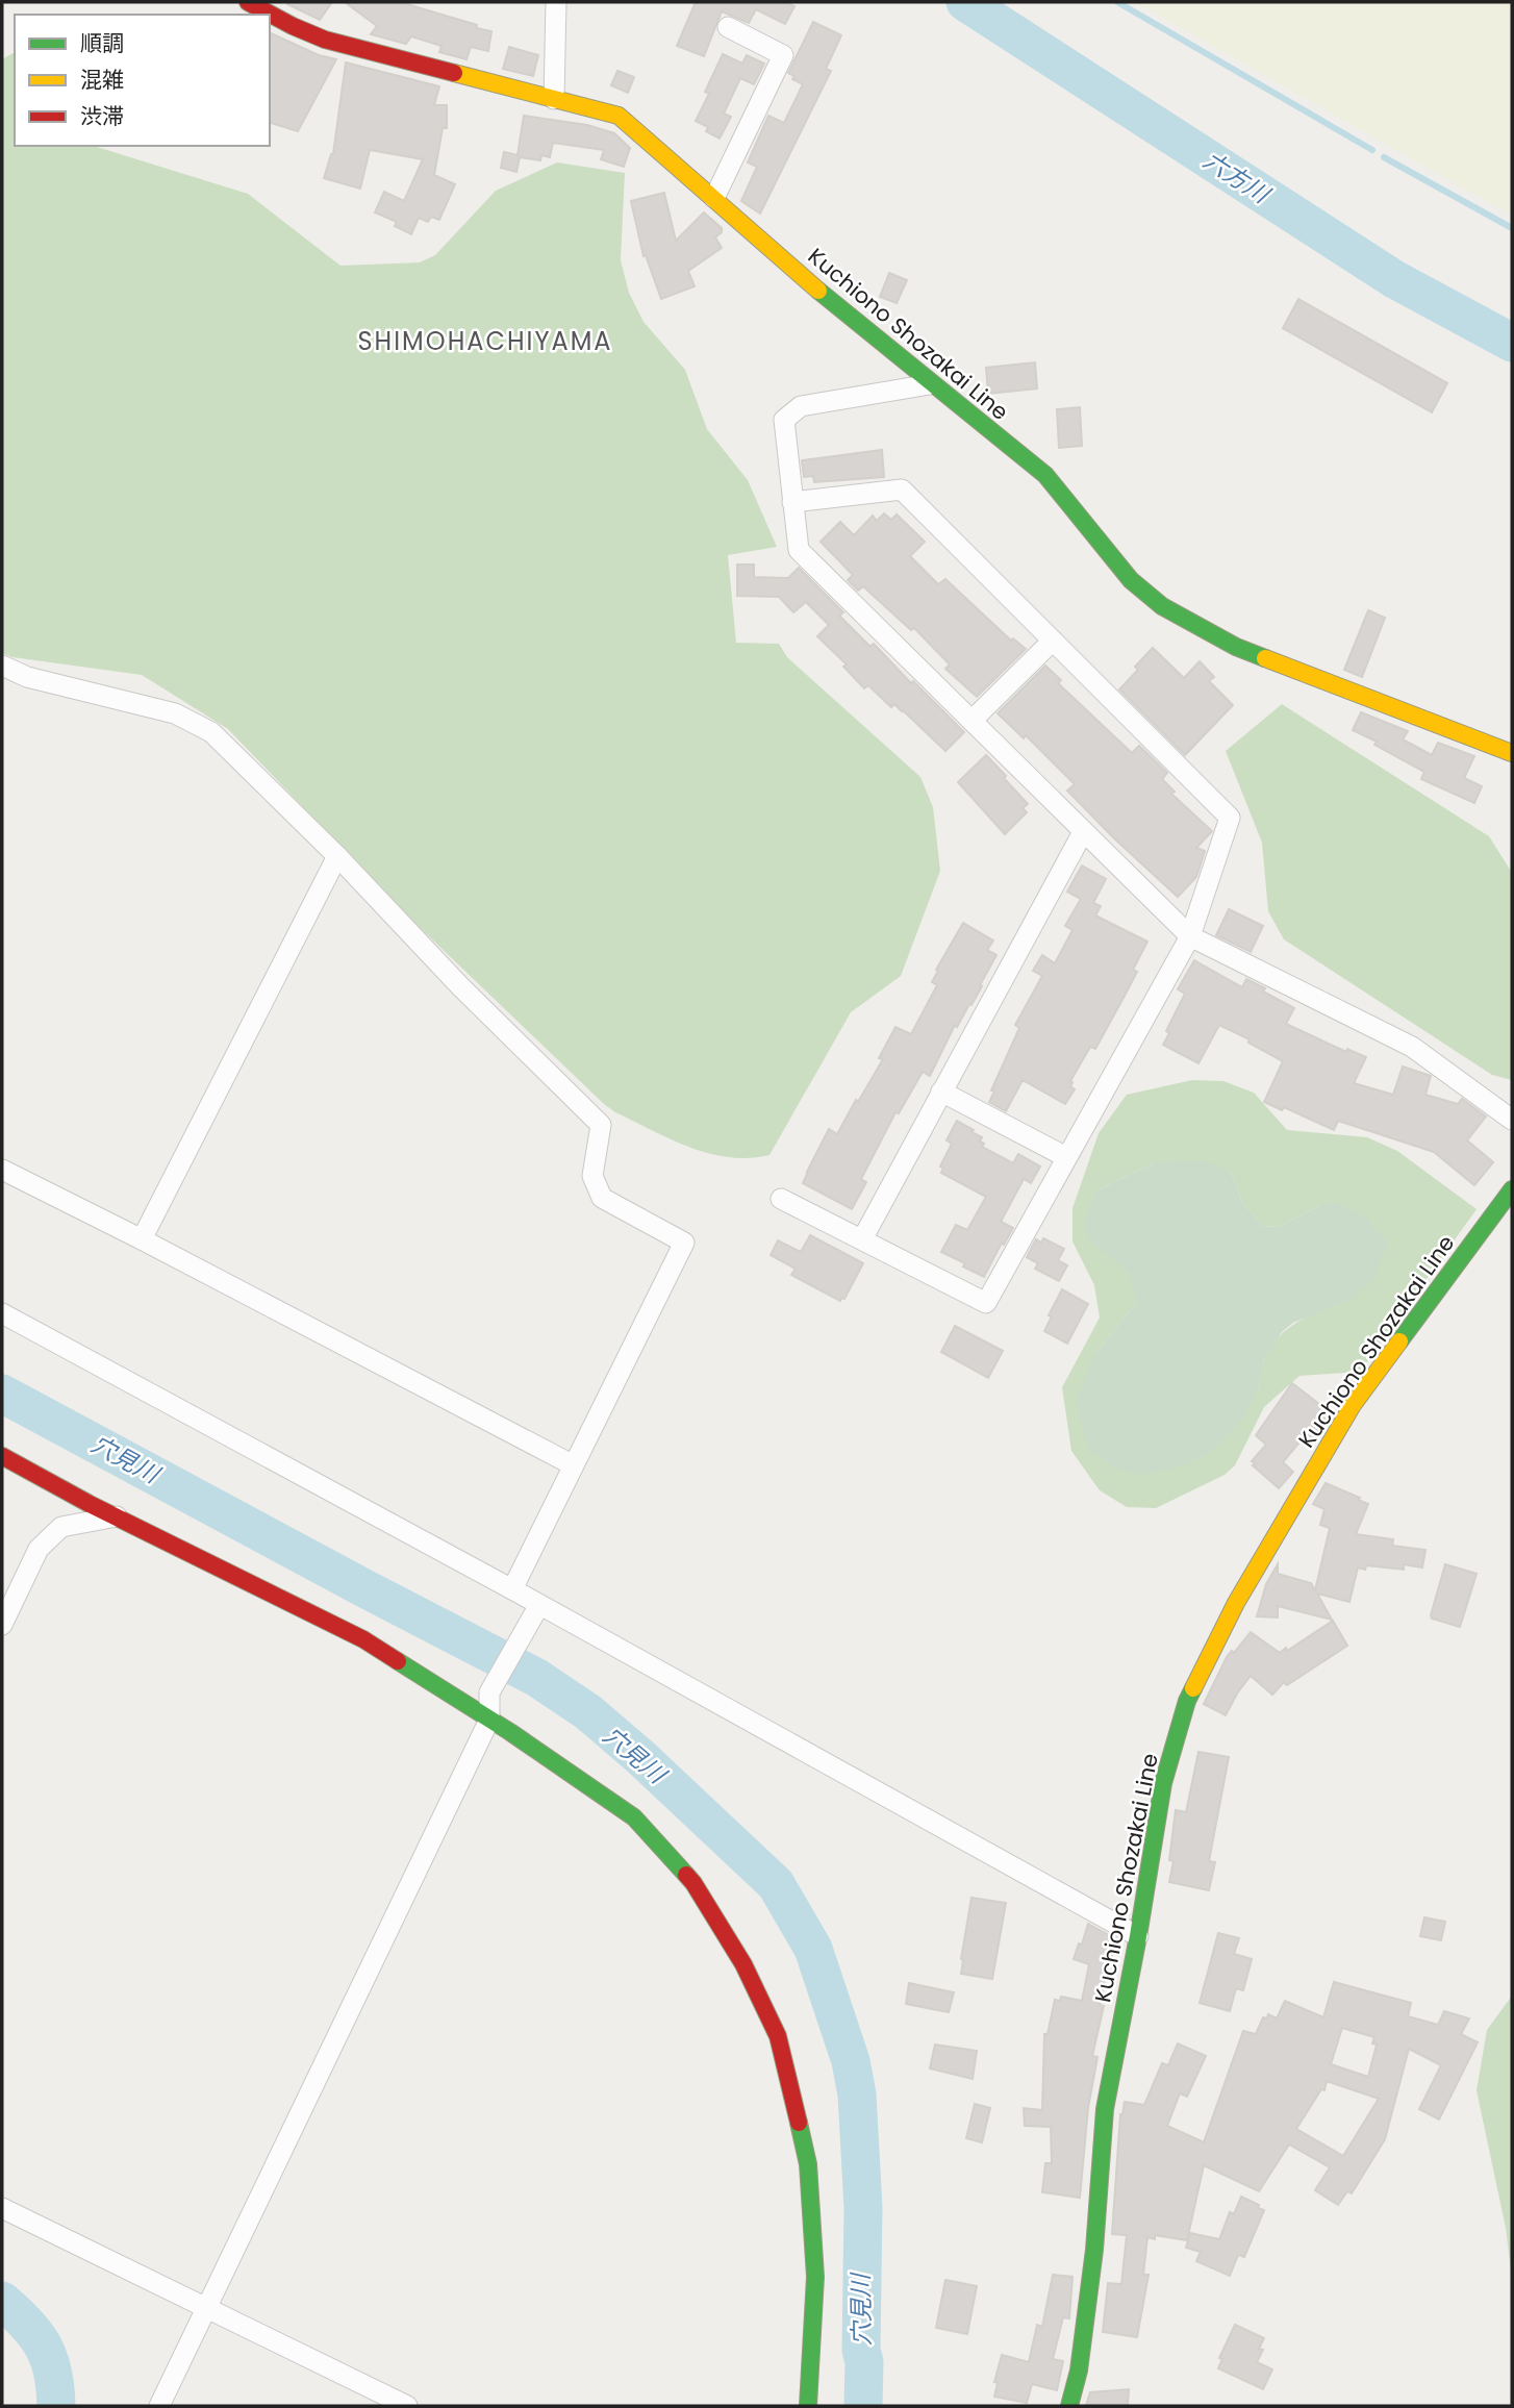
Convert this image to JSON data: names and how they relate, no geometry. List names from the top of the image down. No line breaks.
{"streets":{"main road":["Kuchiono Shozakai Line"]},"districts":["SHIMOHACHIYAMA"],"water":["六方川","穴見川"],"legend":["順調","混雑","渋滞"]}
